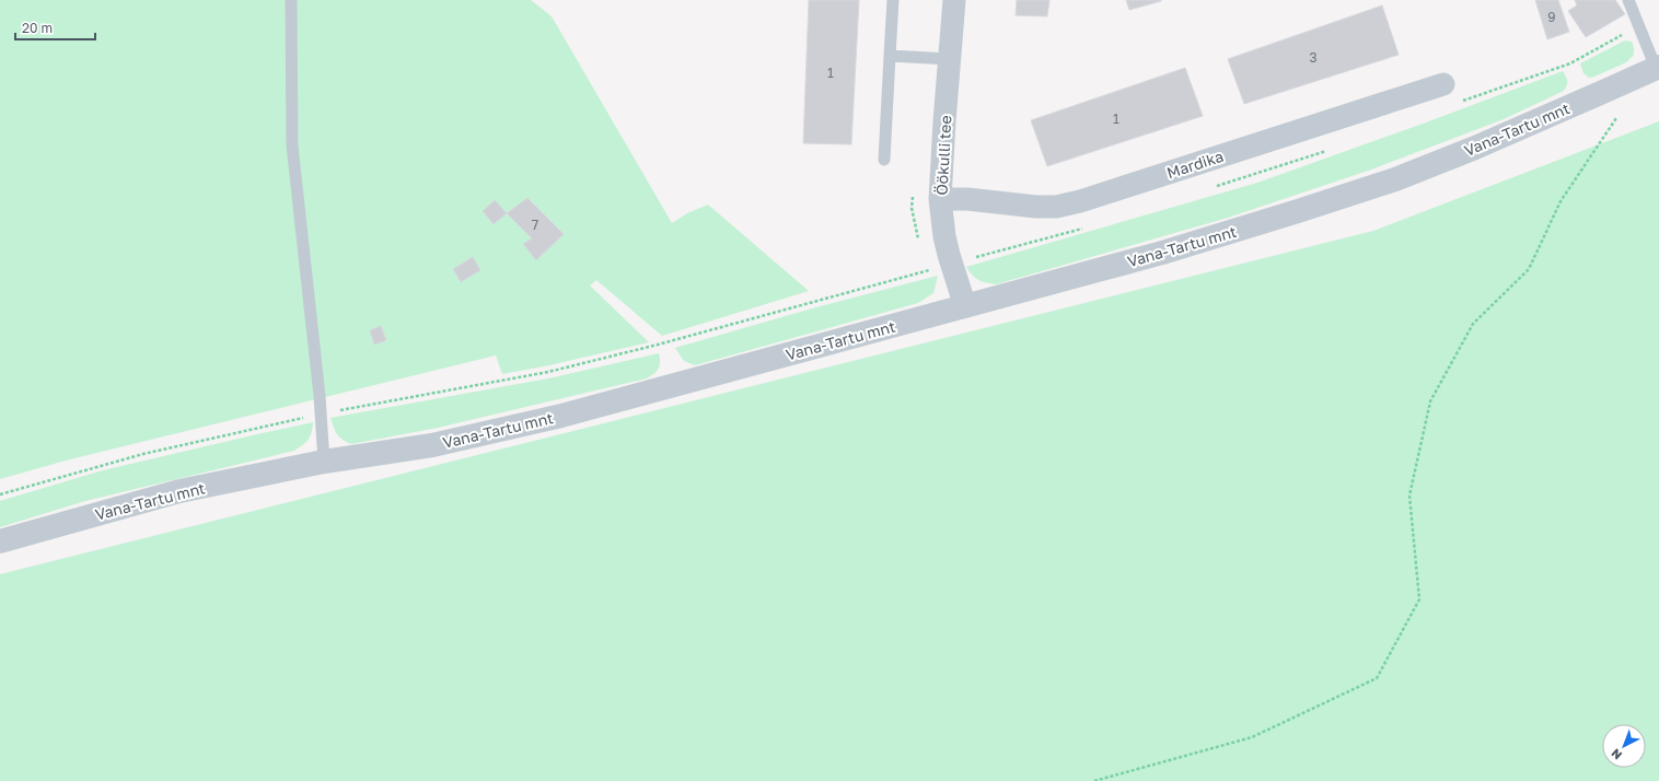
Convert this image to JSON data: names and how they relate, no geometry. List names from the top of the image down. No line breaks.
{"streets":{"street":["Vana-Tartu mnt","Öökulli tee","Mardika"]},"crossings":[["Vana-Tartu mnt","Öökulli tee"],["Öökulli tee","Mardika"]],"house_numbers":["9","3","1","1","7"],"scale_bar":"20 m","north":"bottom left"}
